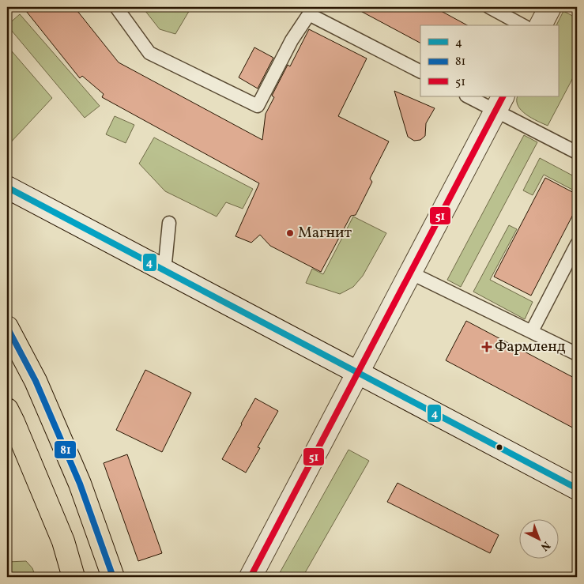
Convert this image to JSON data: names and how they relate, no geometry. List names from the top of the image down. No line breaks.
{"places":{"other":["Магнит"],"health":["Фармленд"]},"lines":["transit line 51","transit line 4","transit line 81"],"legend":["4","81","51"],"north":"bottom right"}
